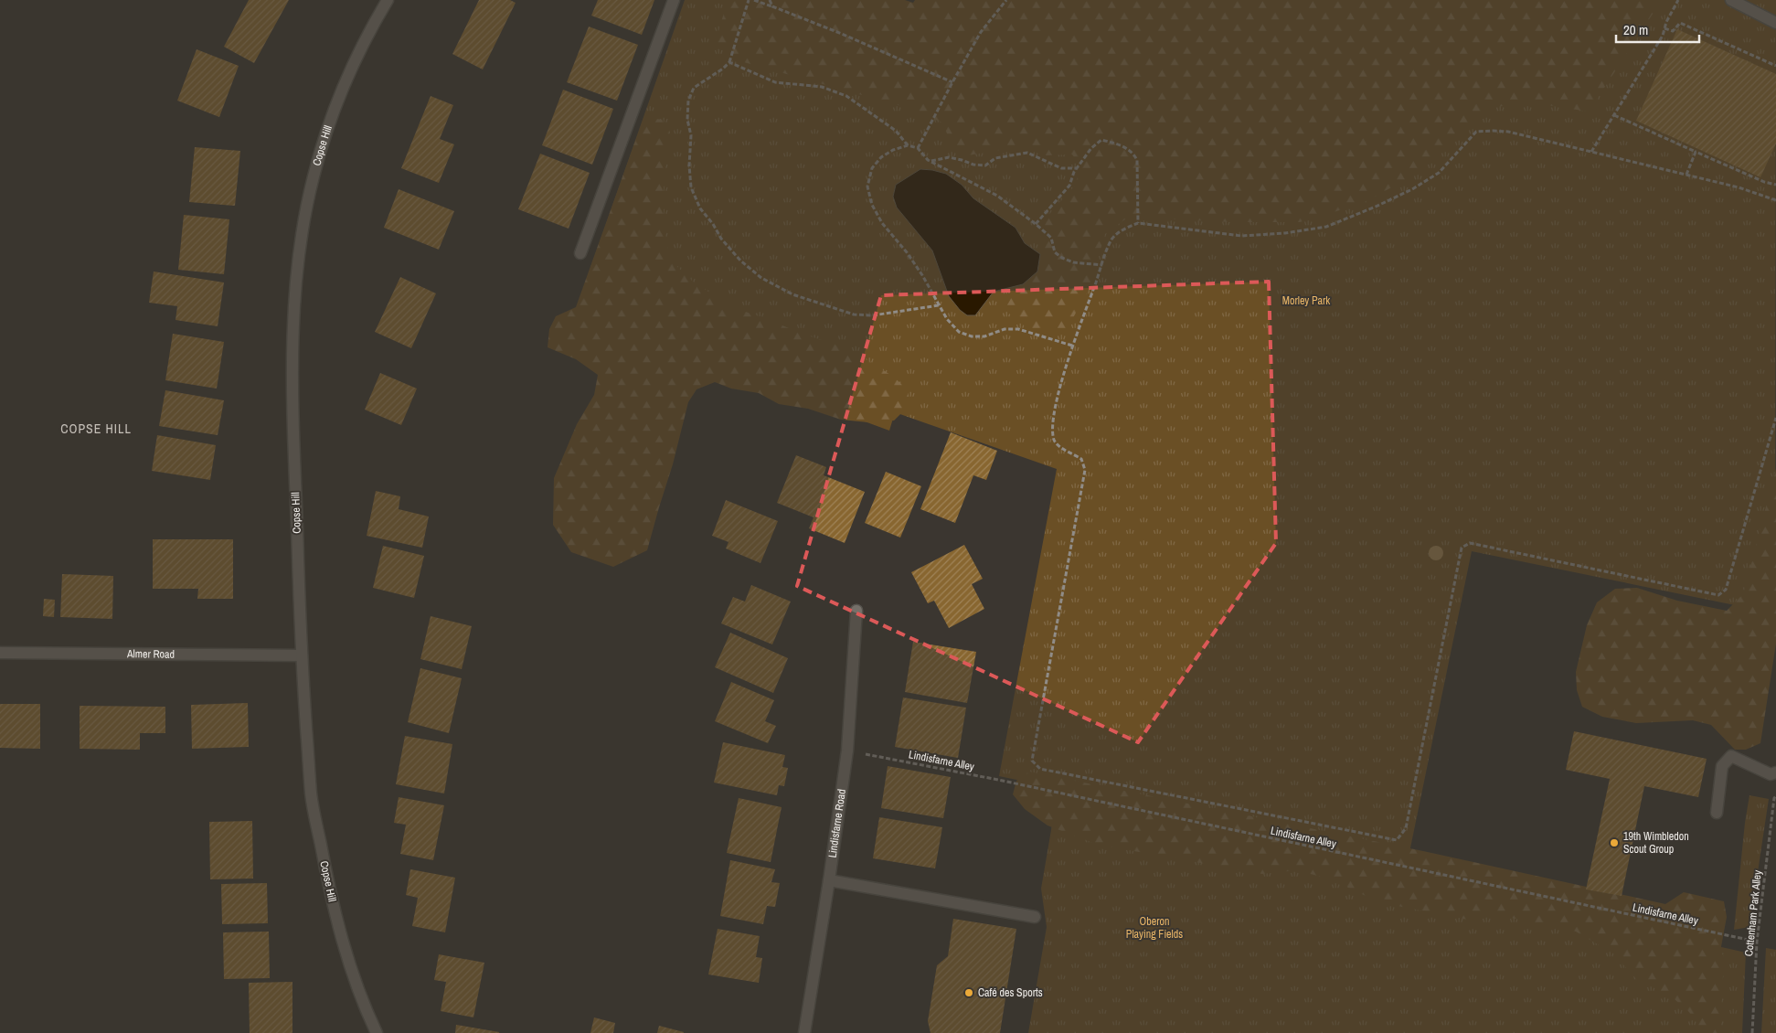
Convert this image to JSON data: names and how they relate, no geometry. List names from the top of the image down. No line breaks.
{"streets":{"street":["Copse Hill","Almer Road","Lindisfarne Road"],"path":["Lindisfarne Alley","Cottenham Park Alley"]},"crossings":[["Copse Hill","Almer Road"],["Lindisfarne Alley","Lindisfarne Road"],["Lindisfarne Alley","Cottenham Park Alley"]],"districts":["COPSE HILL"],"parks":["Morley Park","Oberon Playing Fields"],"places":["19th Wimbledon Scout Group","Café des Sports"],"scale_bar":"20 m"}
